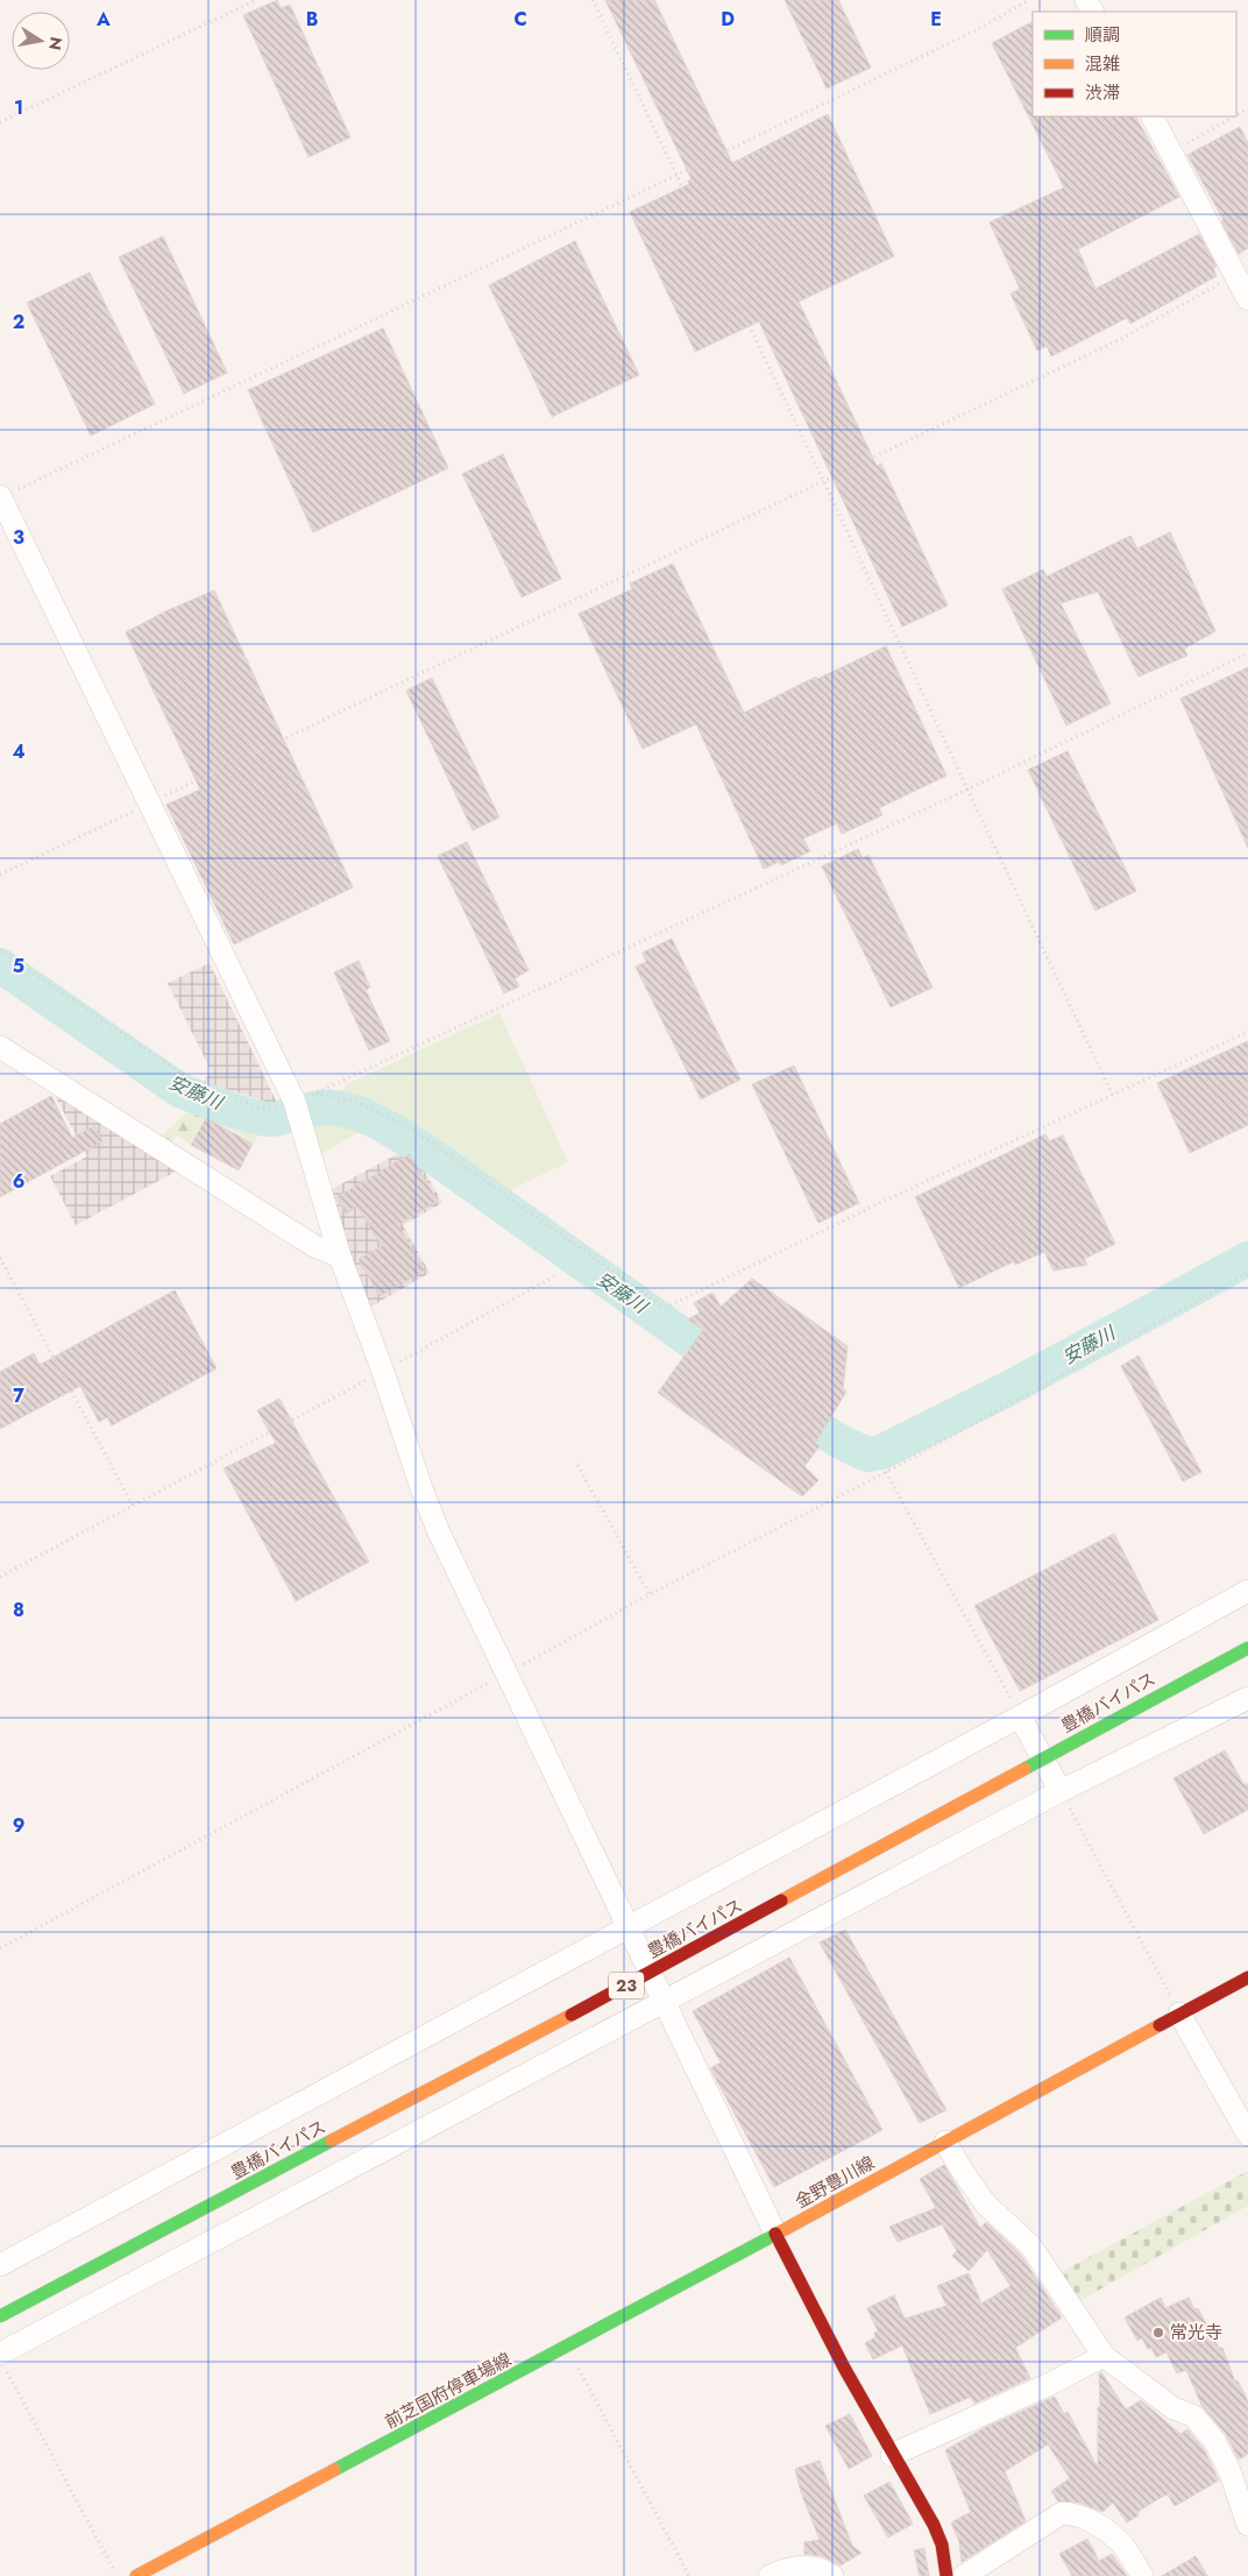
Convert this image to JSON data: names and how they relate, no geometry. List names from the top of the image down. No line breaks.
{"streets":{"main road":["豊橋バイパス","23","金野豊川線","前芝国府停車場線"]},"crossings":[["金野豊川線","前芝国府停車場線"]],"water":["安藤川"],"places":["常光寺"],"legend":["順調","混雑","渋滞"],"north":"right","grid":{"columns":["A","B","C","D","E"],"rows":["1","2","3","4","5","6","7","8","9"]}}
